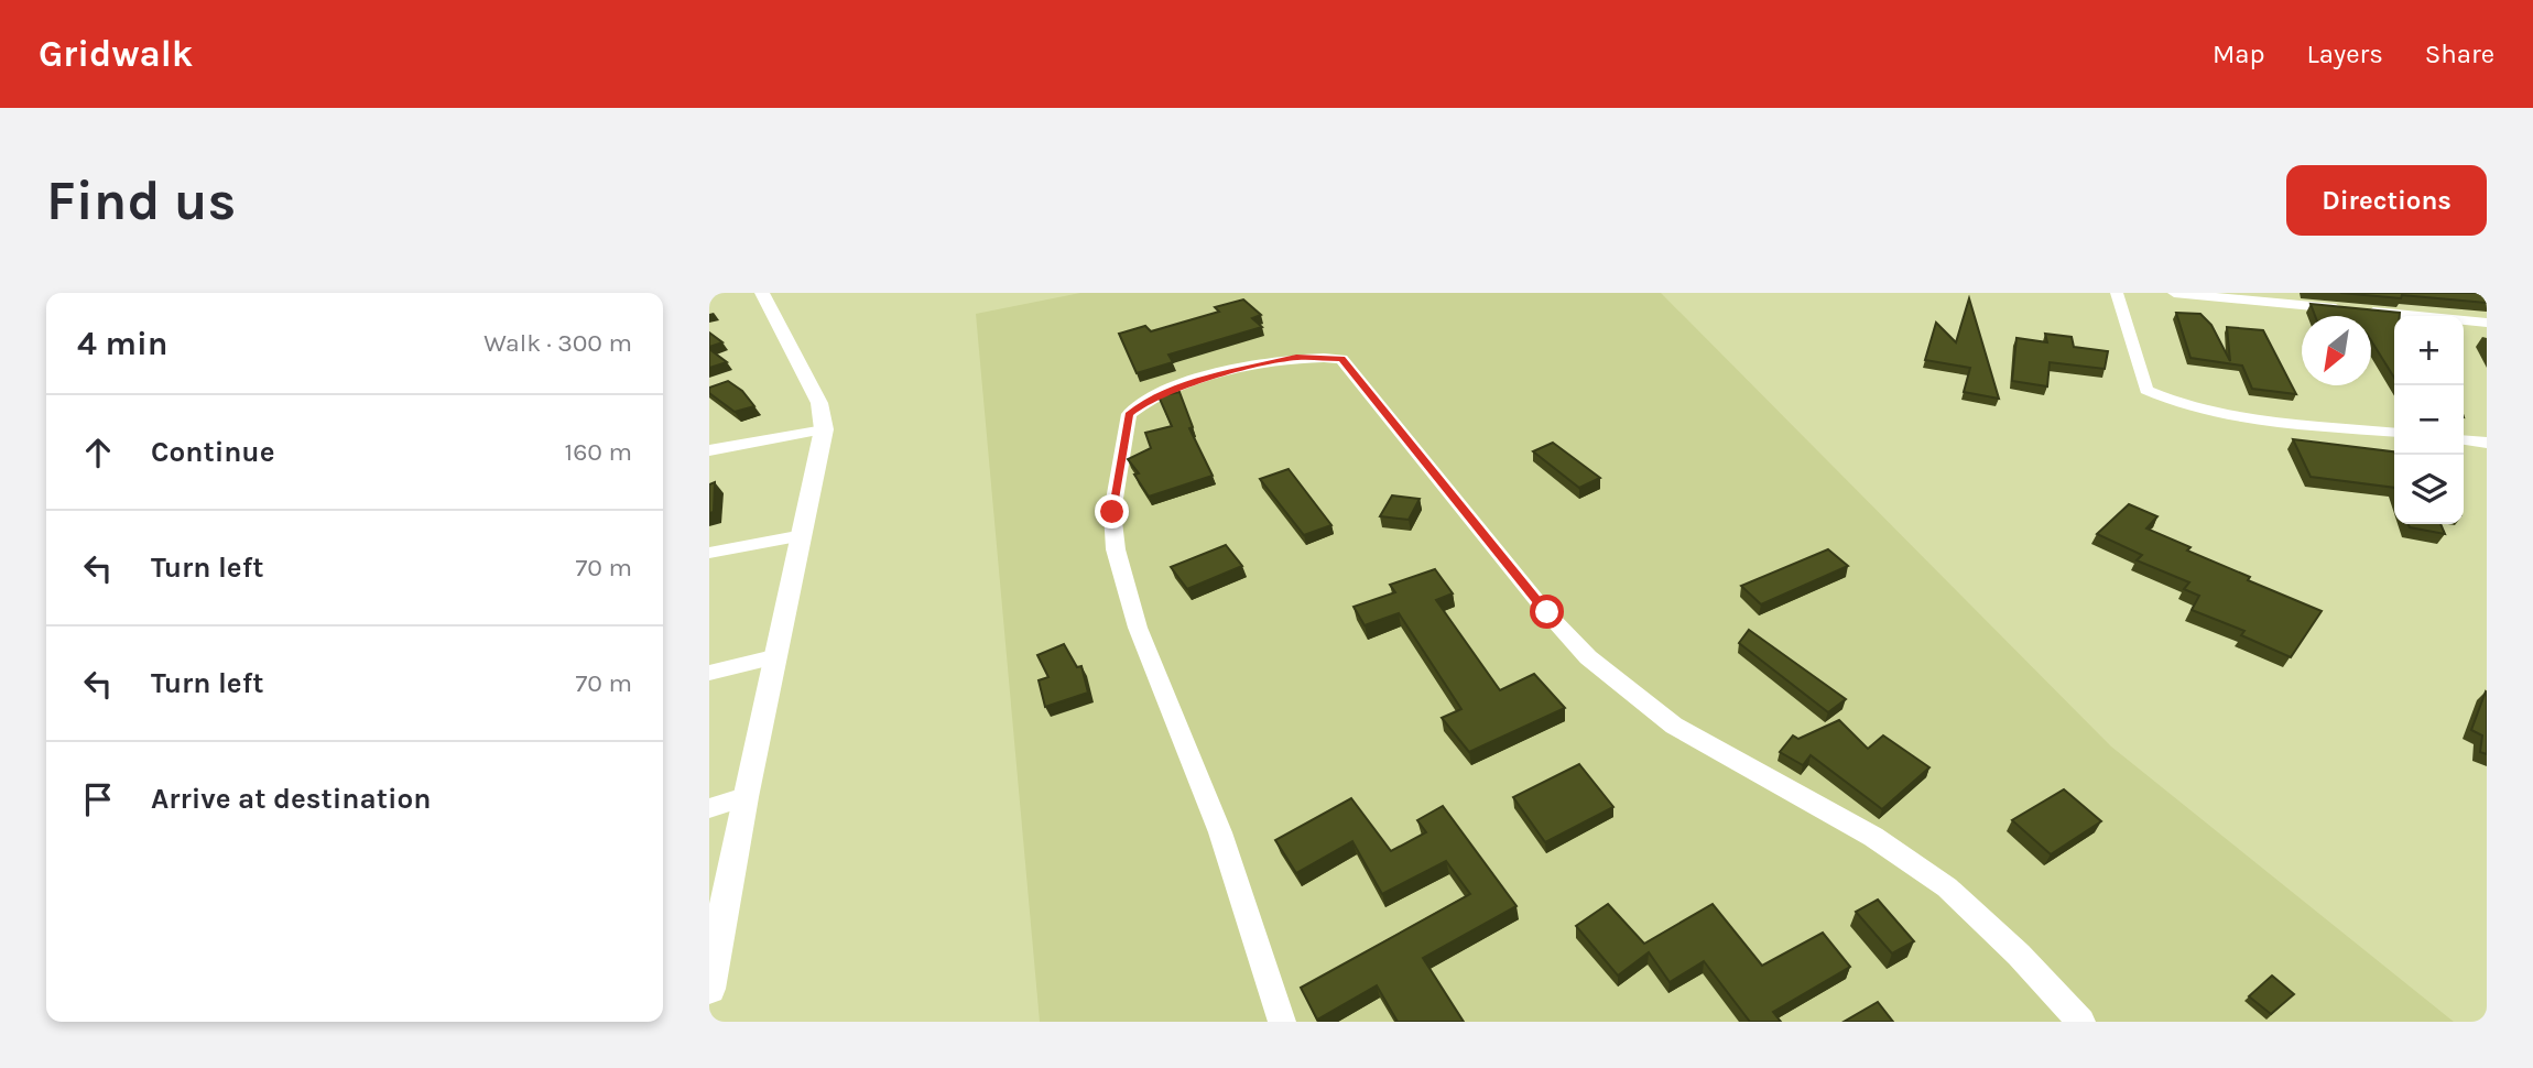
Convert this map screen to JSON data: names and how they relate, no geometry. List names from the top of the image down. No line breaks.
{"north":"bottom left","page":{"header":"Gridwalk","nav":["Map","Layers","Share"],"buttons":"Directions","title":"Find us","heading":["4 min","Walk · 300 m"],"map_buttons":["+","−"],"list":[["Continue","160 m"],["Turn left","70 m"],["Turn left","70 m"],"Arrive at destination"]}}
